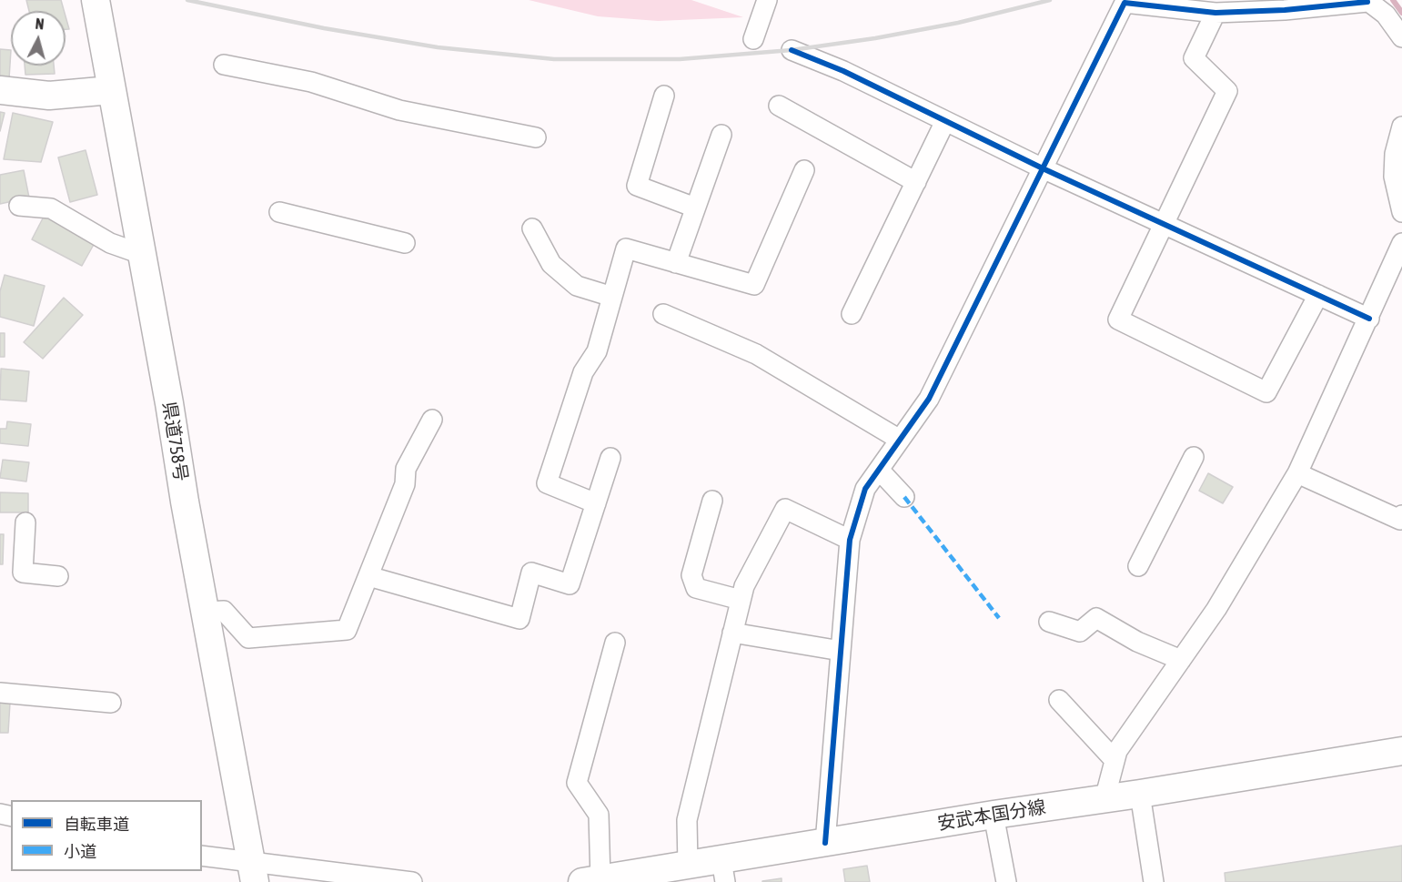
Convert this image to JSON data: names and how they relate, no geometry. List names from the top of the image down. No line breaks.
{"streets":{"main road":["県道758号","安武本国分線"]},"legend":["自転車道","小道"],"north":"top"}
